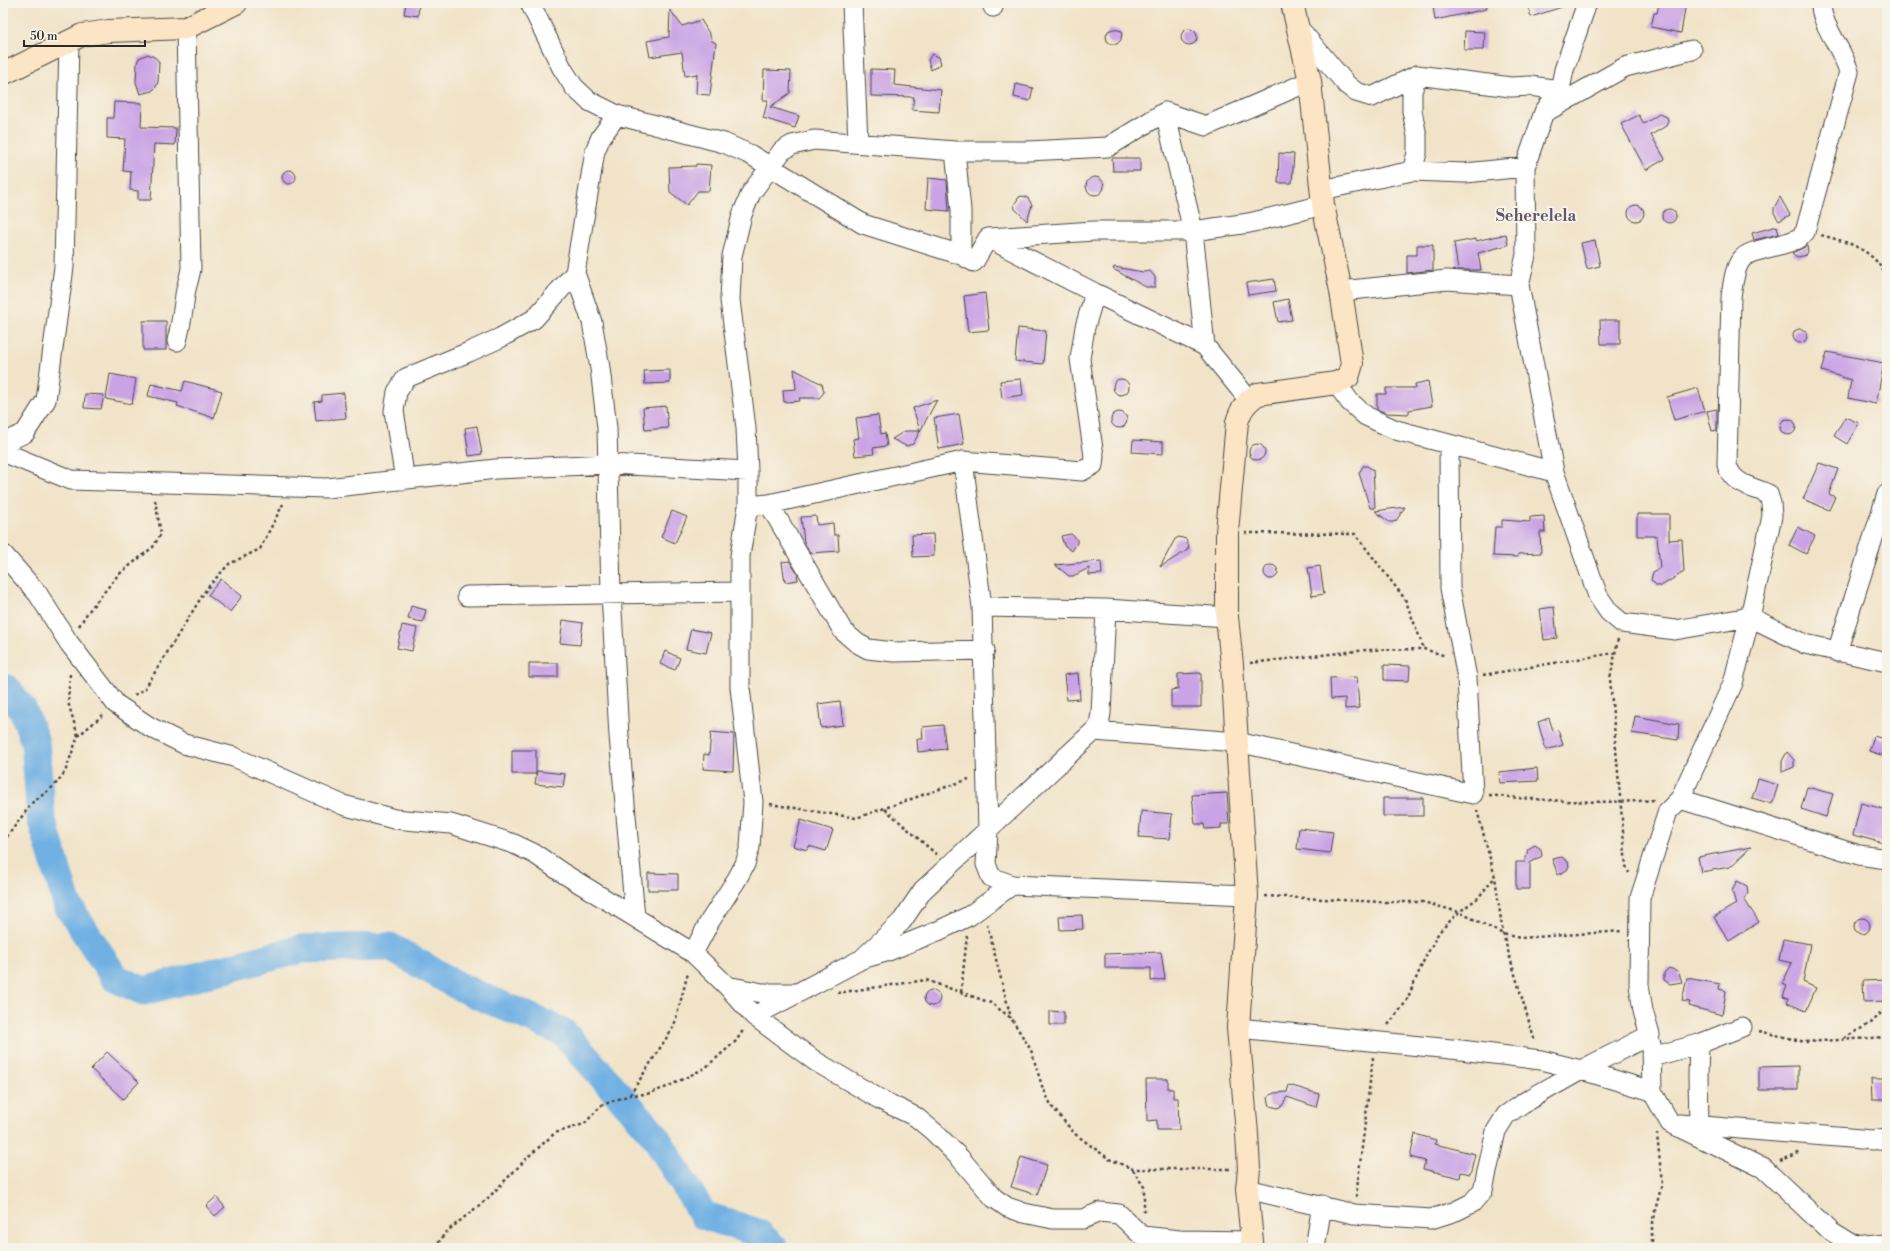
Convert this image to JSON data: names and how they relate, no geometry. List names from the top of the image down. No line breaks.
{"districts":["Seherelela"],"scale_bar":"50 m"}
